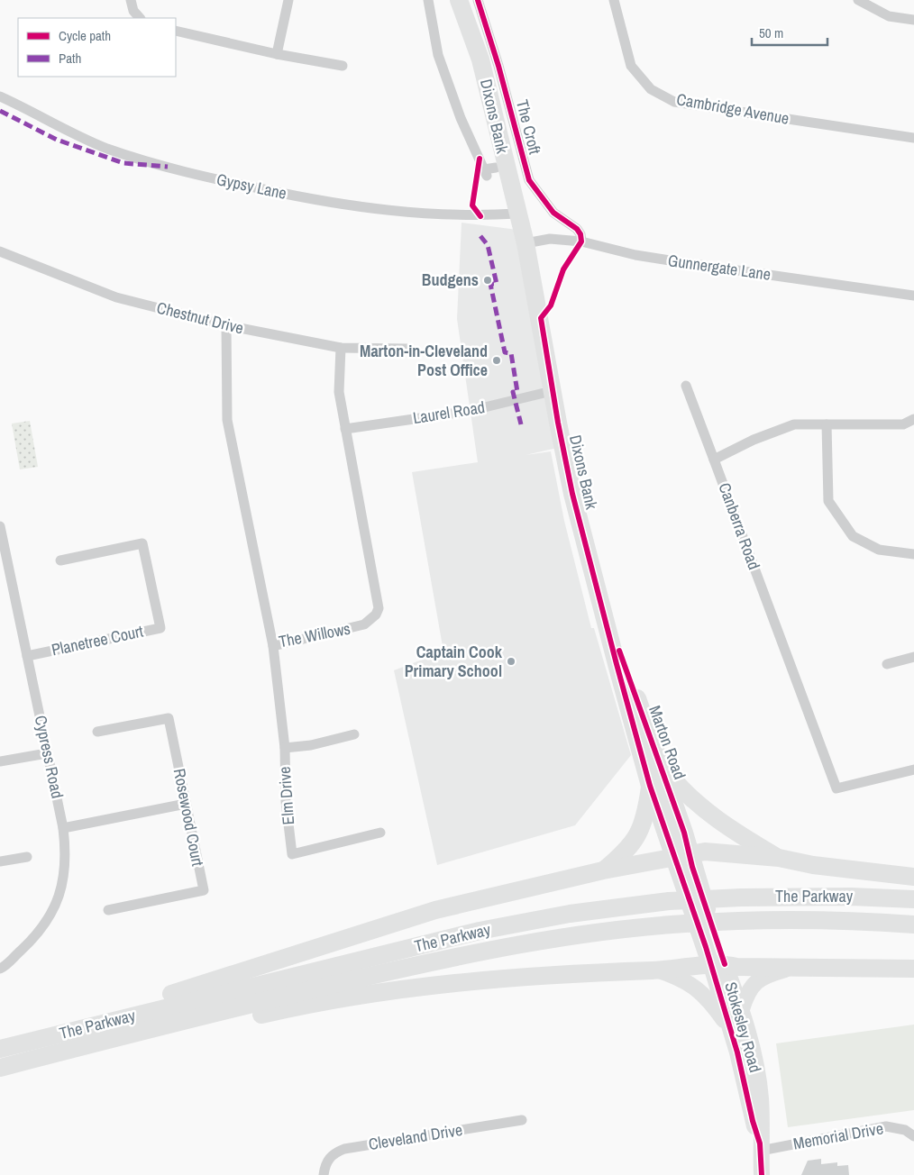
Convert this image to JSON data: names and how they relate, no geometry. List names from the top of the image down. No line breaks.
{"streets":{"highway":["Dixons Bank","Marton Road","The Parkway","Stokesley Road"],"street":["Cambridge Avenue","The Croft","Gypsy Lane","Gunnergate Lane","Chestnut Drive","Laurel Road","Canberra Road","The Willows","Planetree Court","Cypress Road","Elm Drive","Rosewood Court","Memorial Drive","Cleveland Drive"]},"crossings":[["Dixons Bank","Gypsy Lane"],["Dixons Bank","Gunnergate Lane"],["Dixons Bank","Laurel Road"],["Dixons Bank","Marton Road"],["The Croft","Gunnergate Lane"],["Chestnut Drive","The Willows"],["Laurel Road","The Willows"],["The Willows","Elm Drive"],["Planetree Court","Cypress Road"],["Marton Road","Stokesley Road"],["Stokesley Road","Memorial Drive"]],"places":["Budgens","Marton-in-Cleveland Post Office","Captain Cook Primary School"],"legend":["Cycle path","Path"],"scale_bar":"50 m"}
